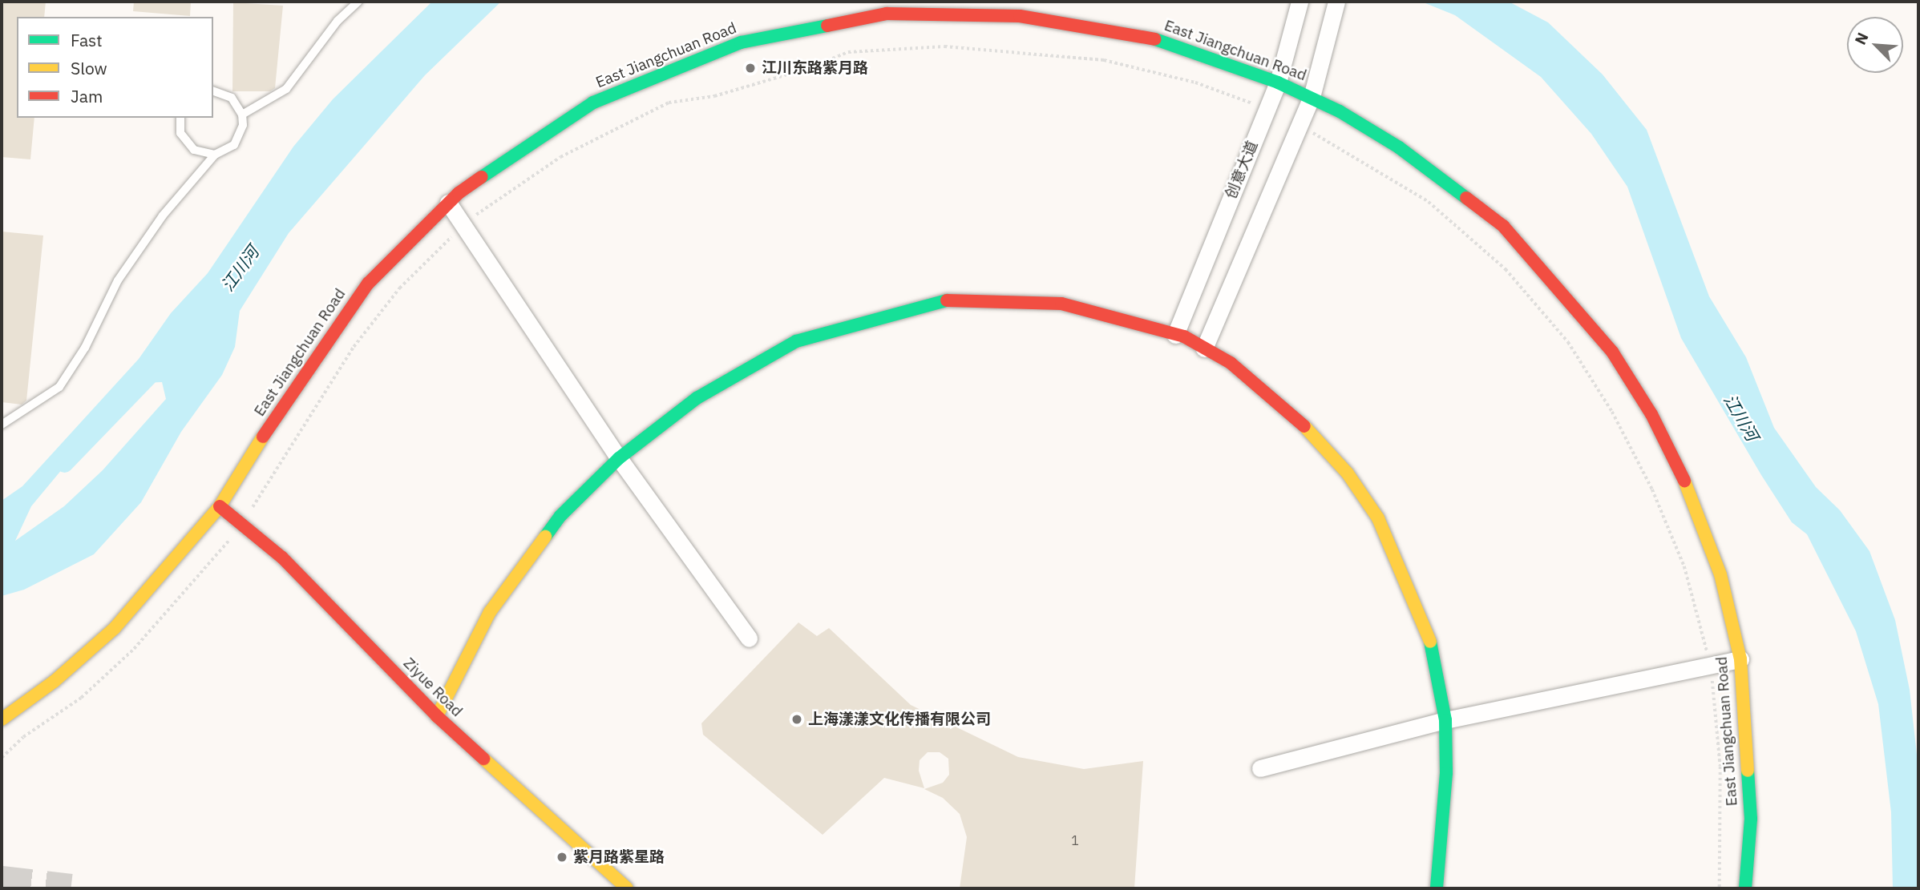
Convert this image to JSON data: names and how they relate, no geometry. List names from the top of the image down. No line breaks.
{"streets":{"main road":["East Jiangchuan Road","Ziyue Road"],"street":["创意大道"]},"crossings":[["East Jiangchuan Road","创意大道"],["East Jiangchuan Road","Ziyue Road"]],"water":["江川河"],"places":["江川东路紫月路","上海漾漾文化传播有限公司","紫月路紫星路"],"house_numbers":["1"],"legend":["Fast","Slow","Jam"],"north":"top left"}
